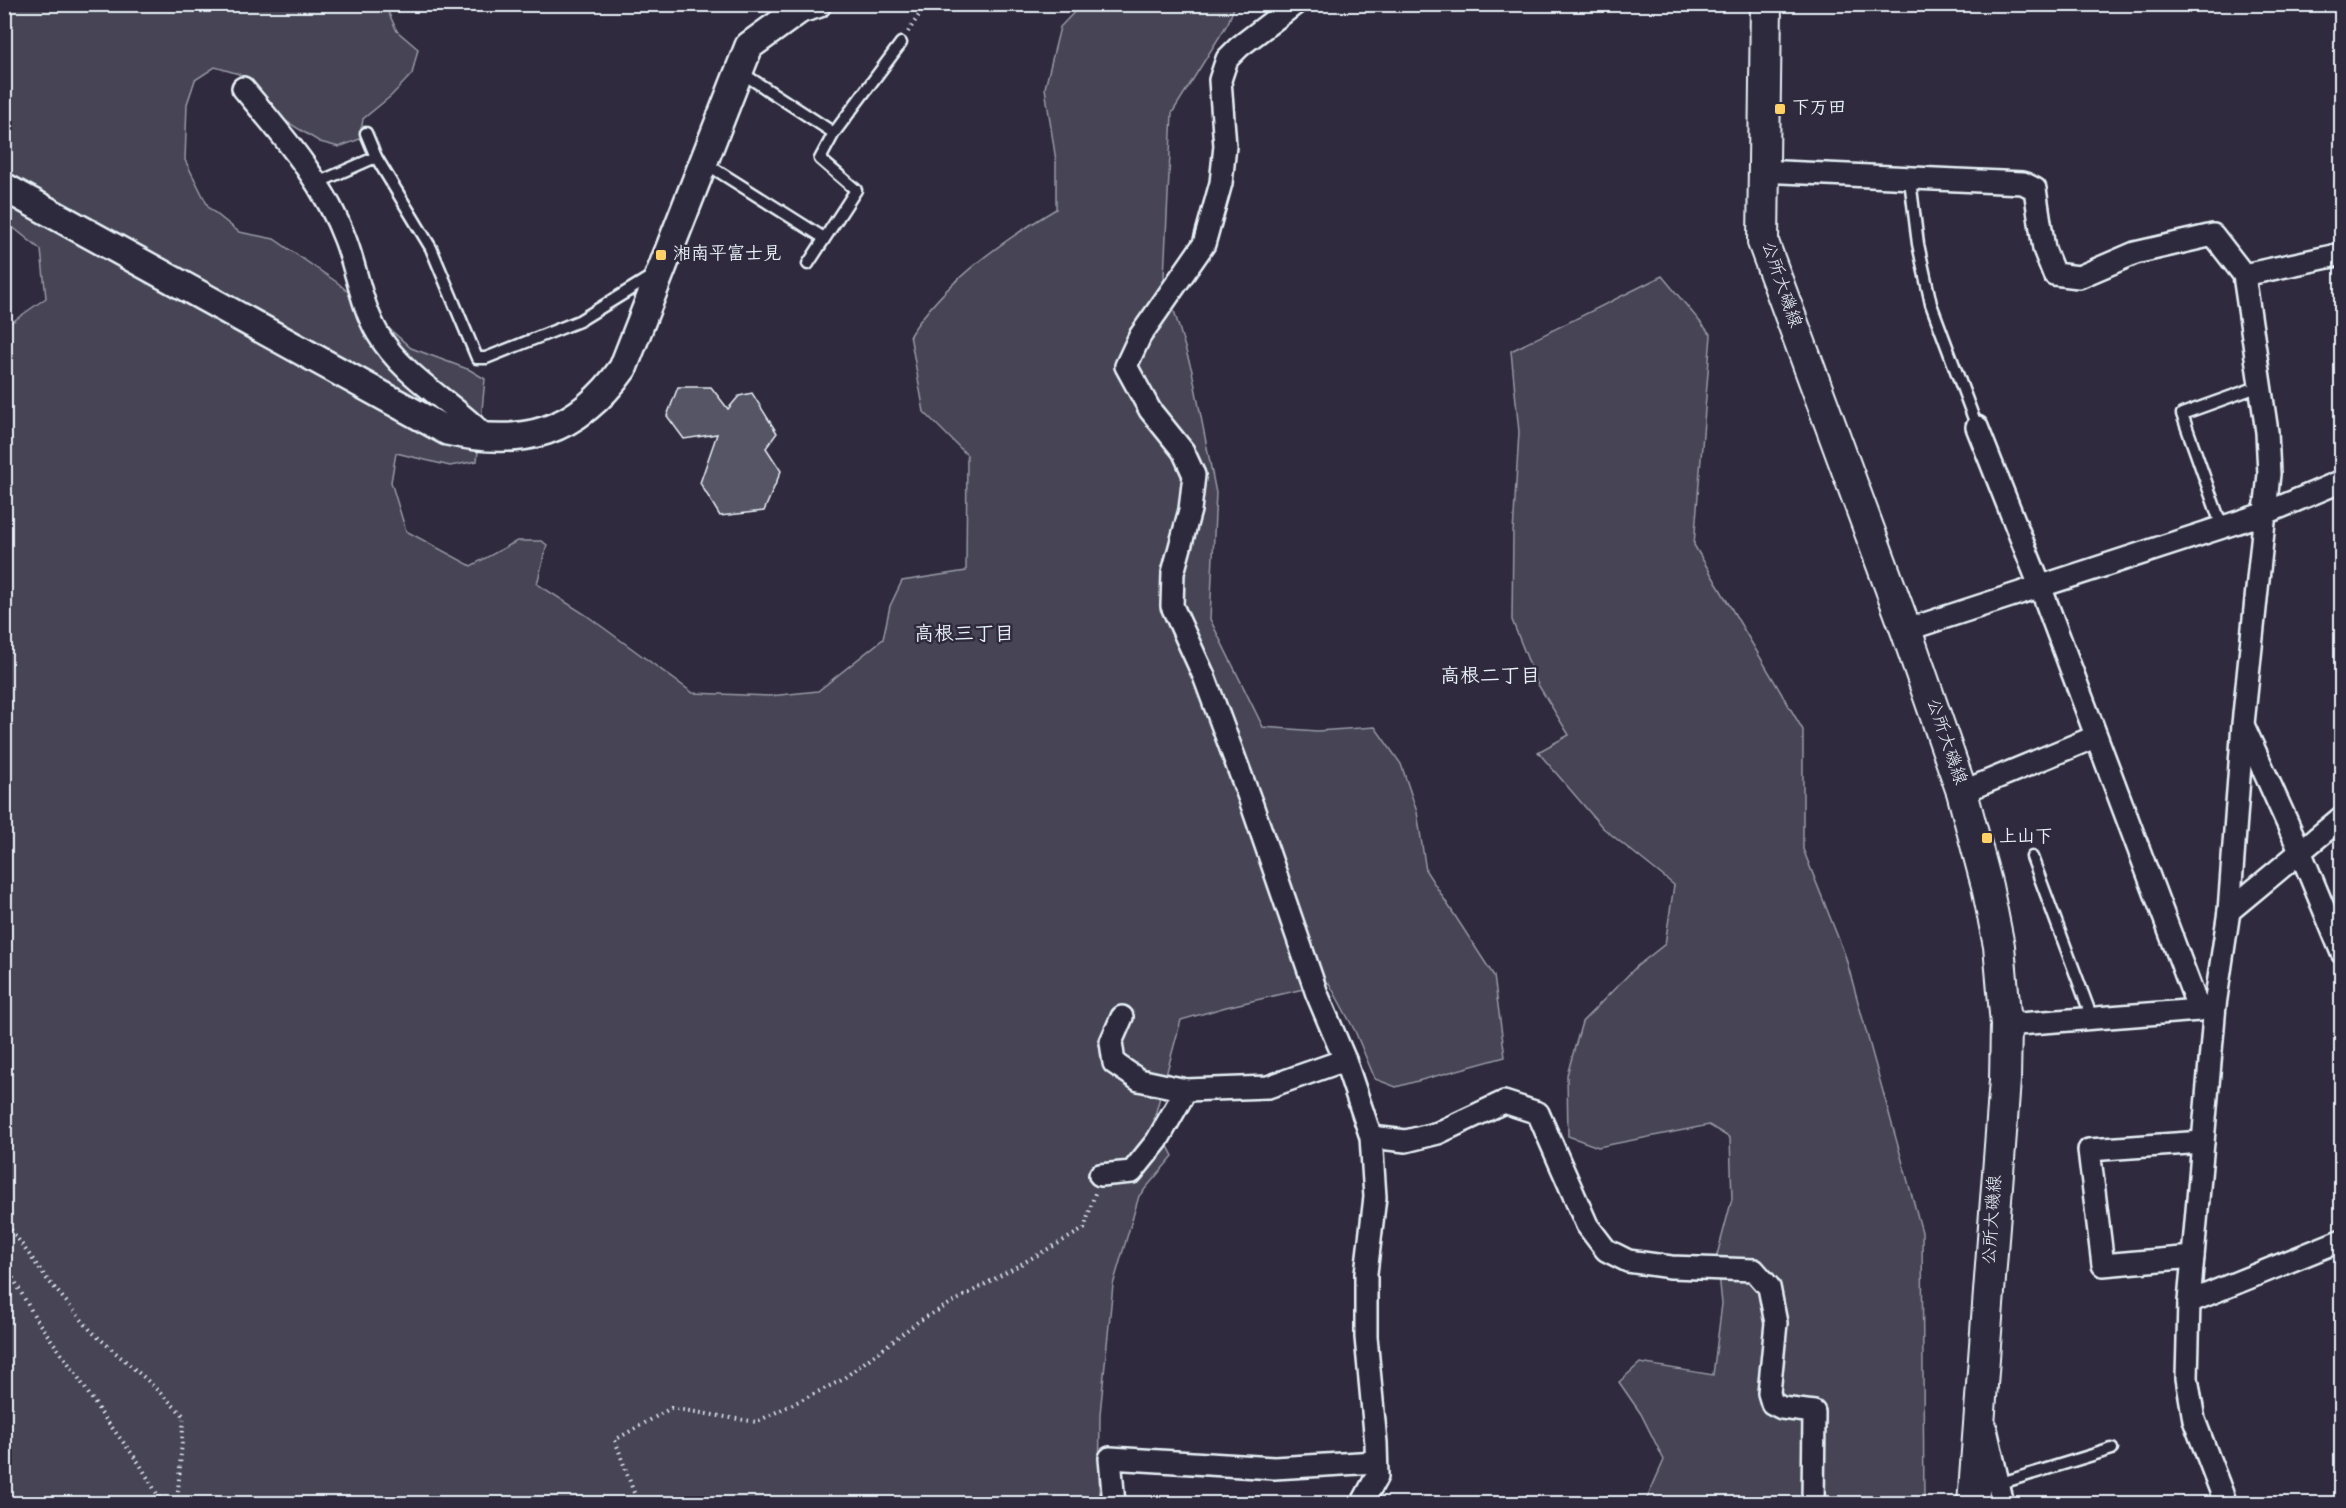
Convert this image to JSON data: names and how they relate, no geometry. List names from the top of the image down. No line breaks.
{"streets":{"main road":["公所大磯線"]},"districts":["高根三丁目","高根二丁目"],"places":{"transit":["下万田","湘南平富士見","上山下"]}}
